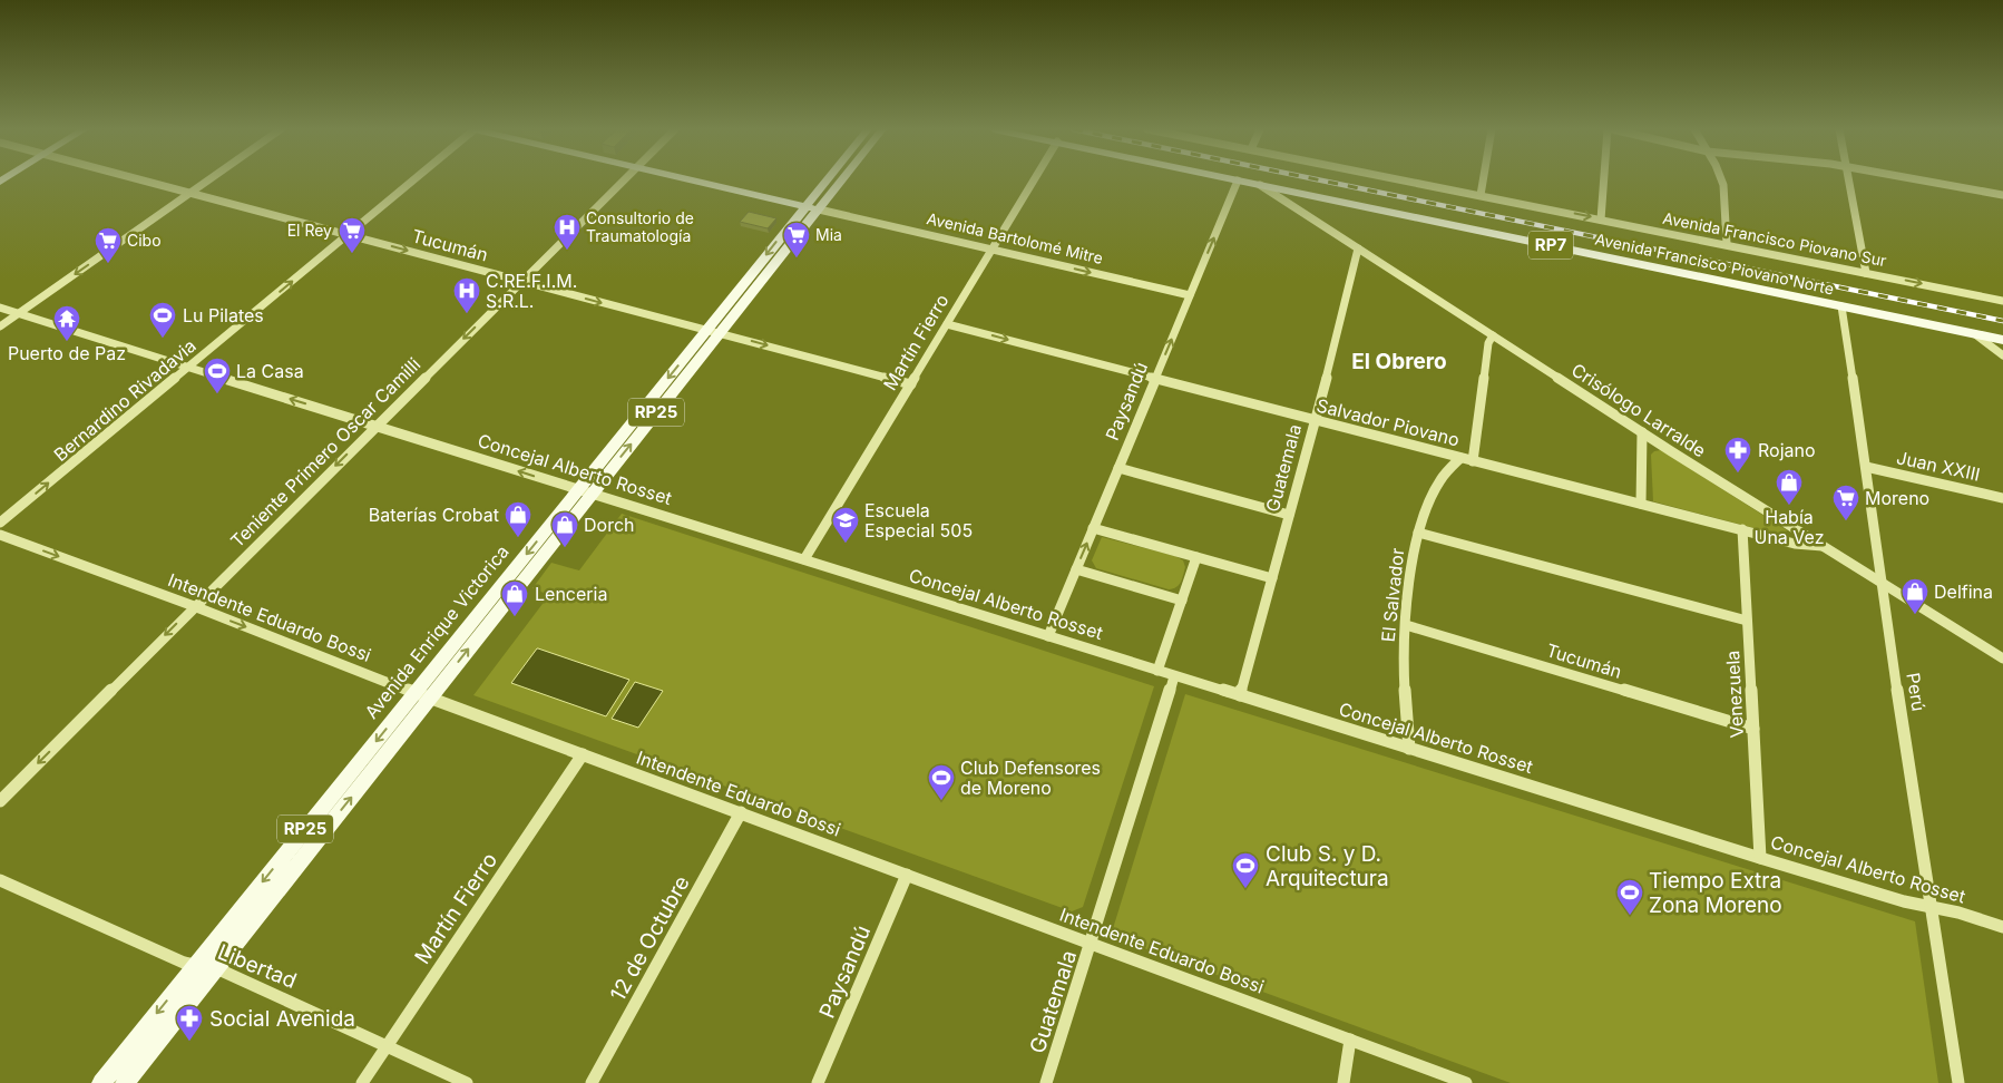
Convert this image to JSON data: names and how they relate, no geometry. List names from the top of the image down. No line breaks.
{"streets":{"main road":["Avenida Bartolomé Mitre","RP7","Avenida Francisco Piovano Norte","RP25","Avenida Enrique Victorica"],"street":["Avenida Francisco Piovano Sur","Tucumán","Martín Fierro","Bernardino Rivadavia","Paysandú","Crisólogo Larralde","Salvador Piovano","Teniente Primero Oscar Camilli","Juan XXIII","Guatemala","Concejal Alberto Rosset","El Salvador","Intendente Eduardo Bossi","Perú","Venezuela","12 de Octubre","Libertad"]},"crossings":[["Avenida Bartolomé Mitre","Martín Fierro"],["Avenida Bartolomé Mitre","Paysandú"],["Avenida Bartolomé Mitre","Avenida Enrique Victorica"],["Tucumán","Martín Fierro"],["Tucumán","Bernardino Rivadavia"],["Tucumán","Teniente Primero Oscar Camilli"],["Tucumán","El Salvador"],["Tucumán","Avenida Enrique Victorica"],["Tucumán","Venezuela"],["Avenida Francisco Piovano Norte","Paysandú"],["Avenida Francisco Piovano Norte","Crisólogo Larralde"],["Avenida Francisco Piovano Norte","Perú"],["Martín Fierro","Salvador Piovano"],["Martín Fierro","Concejal Alberto Rosset"],["Martín Fierro","Intendente Eduardo Bossi"],["Martín Fierro","Libertad"],["Bernardino Rivadavia","Concejal Alberto Rosset"],["Paysandú","Salvador Piovano"],["Paysandú","Concejal Alberto Rosset"],["Paysandú","Intendente Eduardo Bossi"],["Crisólogo Larralde","Salvador Piovano"],["Crisólogo Larralde","Guatemala"],["Crisólogo Larralde","Perú"],["Salvador Piovano","Guatemala"],["Salvador Piovano","El Salvador"],["Salvador Piovano","Venezuela"],["Teniente Primero Oscar Camilli","Concejal Alberto Rosset"],["Teniente Primero Oscar Camilli","Intendente Eduardo Bossi"],["Juan XXIII","Perú"],["Guatemala","Concejal Alberto Rosset"],["Guatemala","Intendente Eduardo Bossi"],["Concejal Alberto Rosset","El Salvador"],["Concejal Alberto Rosset","Avenida Enrique Victorica"],["Concejal Alberto Rosset","Perú"],["Concejal Alberto Rosset","Venezuela"],["Intendente Eduardo Bossi","Avenida Enrique Victorica"],["Intendente Eduardo Bossi","12 de Octubre"],["Avenida Enrique Victorica","Libertad"]],"one_way":["Avenida Bartolomé Mitre","Avenida Francisco Piovano Sur","Tucumán","Bernardino Rivadavia","Paysandú","Teniente Primero Oscar Camilli"],"districts":["El Obrero"],"places":{"hospital":["Consultorio de Traumatología","C.RE.F.I.M. S.R.L."],"supermarket":["El Rey","Mia","Cibo","Moreno"],"sports":["Lu Pilates","La Casa","Club Defensores de Moreno","Club S. y D. Arquitectura","Tiempo Extra Zona Moreno"],"temple":["Puerto de Paz"],"pharmacy":["Rojano","Social Avenida"],"shop":["Había Una Vez","Baterías Crobat","Dorch","Delfina","Lenceria"],"school or university":["Escuela Especial 505"]}}
